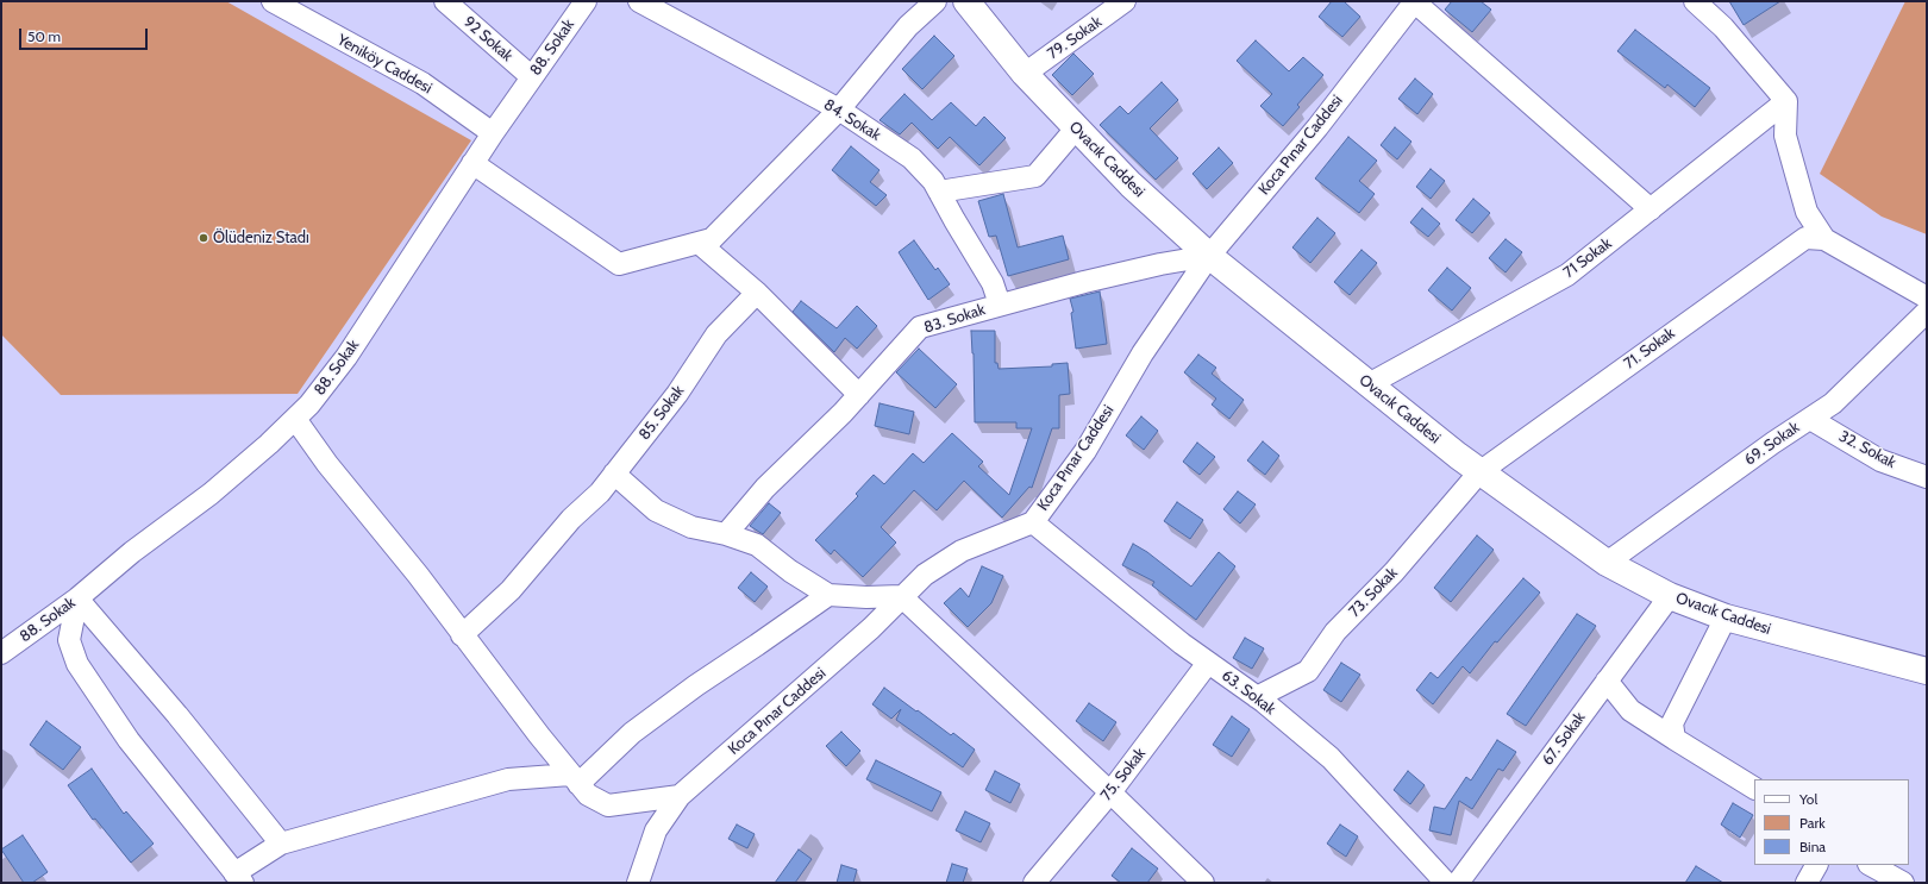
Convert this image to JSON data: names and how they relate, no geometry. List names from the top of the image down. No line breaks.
{"streets":{"main road":["Ovacık Caddesi"],"street":["79. Sokak","92 Sokak","88. Sokak","Yeniköy Caddesi","84. Sokak","Koca Pınar Caddesi","71 Sokak","83. Sokak","71. Sokak","85. Sokak","69. Sokak","32. Sokak","73. Sokak","63. Sokak","67. Sokak","75. Sokak"]},"crossings":[["79. Sokak","Ovacık Caddesi"],["92 Sokak","88. Sokak"],["88. Sokak","Yeniköy Caddesi"],["84. Sokak","83. Sokak"],["Koca Pınar Caddesi","Ovacık Caddesi"],["Koca Pınar Caddesi","83. Sokak"],["Koca Pınar Caddesi","63. Sokak"],["Ovacık Caddesi","71 Sokak"],["Ovacık Caddesi","83. Sokak"],["Ovacık Caddesi","71. Sokak"],["Ovacık Caddesi","69. Sokak"],["Ovacık Caddesi","73. Sokak"],["Ovacık Caddesi","67. Sokak"],["71. Sokak","73. Sokak"],["69. Sokak","32. Sokak"],["73. Sokak","63. Sokak"],["63. Sokak","75. Sokak"]],"places":["Ölüdeniz Stadı"],"legend":["Yol","Park","Bina"],"scale_bar":"50 m"}
